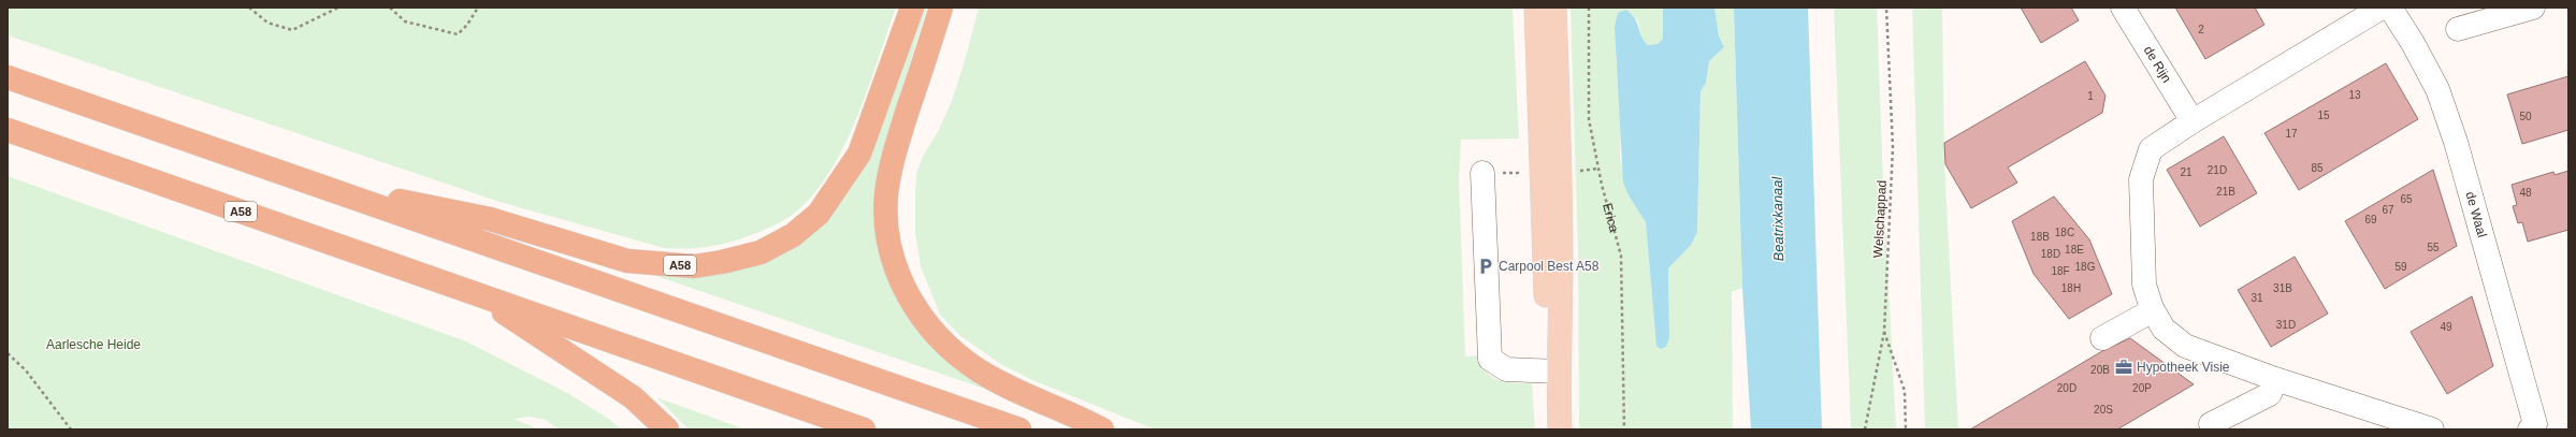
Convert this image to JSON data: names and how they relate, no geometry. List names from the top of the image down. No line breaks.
{"streets":{"highway":["A58"],"street":["de Rijn","de Waal"],"path":["Erica","Welschappad"]},"water":["Beatrixkanaal"],"parks":["Aarlesche Heide"],"places":{"parking":["Carpool Best A58"],"office":["Hypotheek Visie"]},"house_numbers":["2","13","1","15","50","17","85","21D","21","21B","48","65","67","69","18C","18B","55","18E","18D","18G","59","18F","18H","31B","31","31D","49","20B","20D","20P","20S"]}
